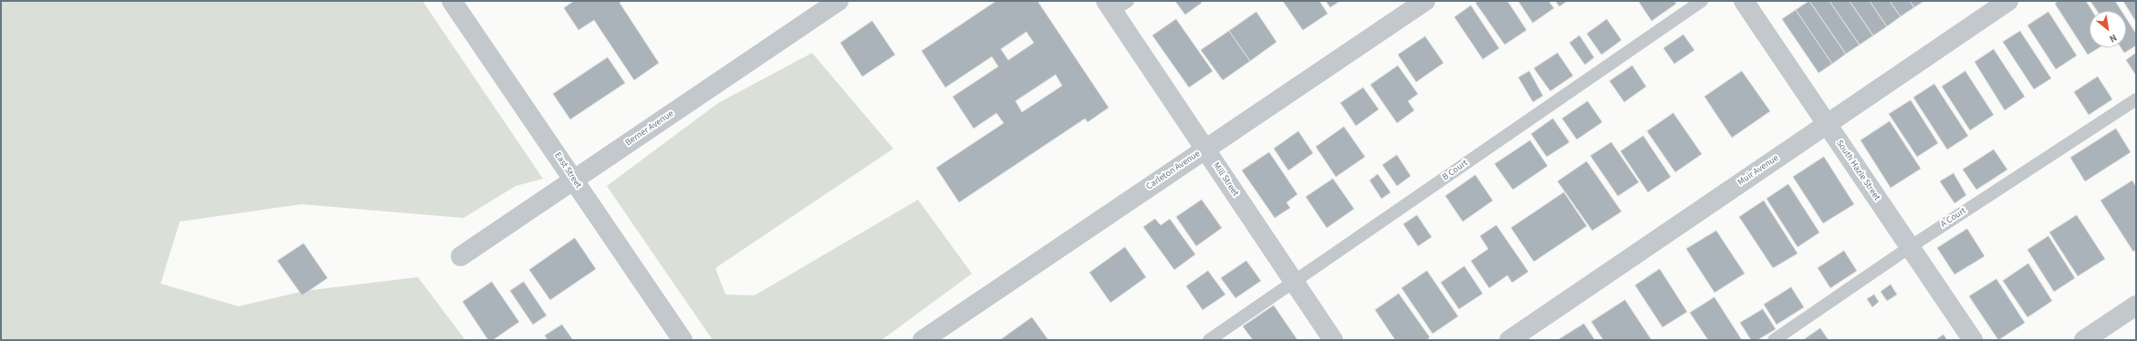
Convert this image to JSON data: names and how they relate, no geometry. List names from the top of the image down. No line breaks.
{"streets":{"street":["Berner Avenue","East Street","Carleton Avenue","Muir Avenue","South Hazle Street","Mill Street"],"lane":["B Court","A Court"]},"crossings":[["Berner Avenue","East Street"],["Carleton Avenue","Mill Street"],["B Court","Mill Street"],["Muir Avenue","South Hazle Street"],["South Hazle Street","A Court"]],"north":"bottom right"}
